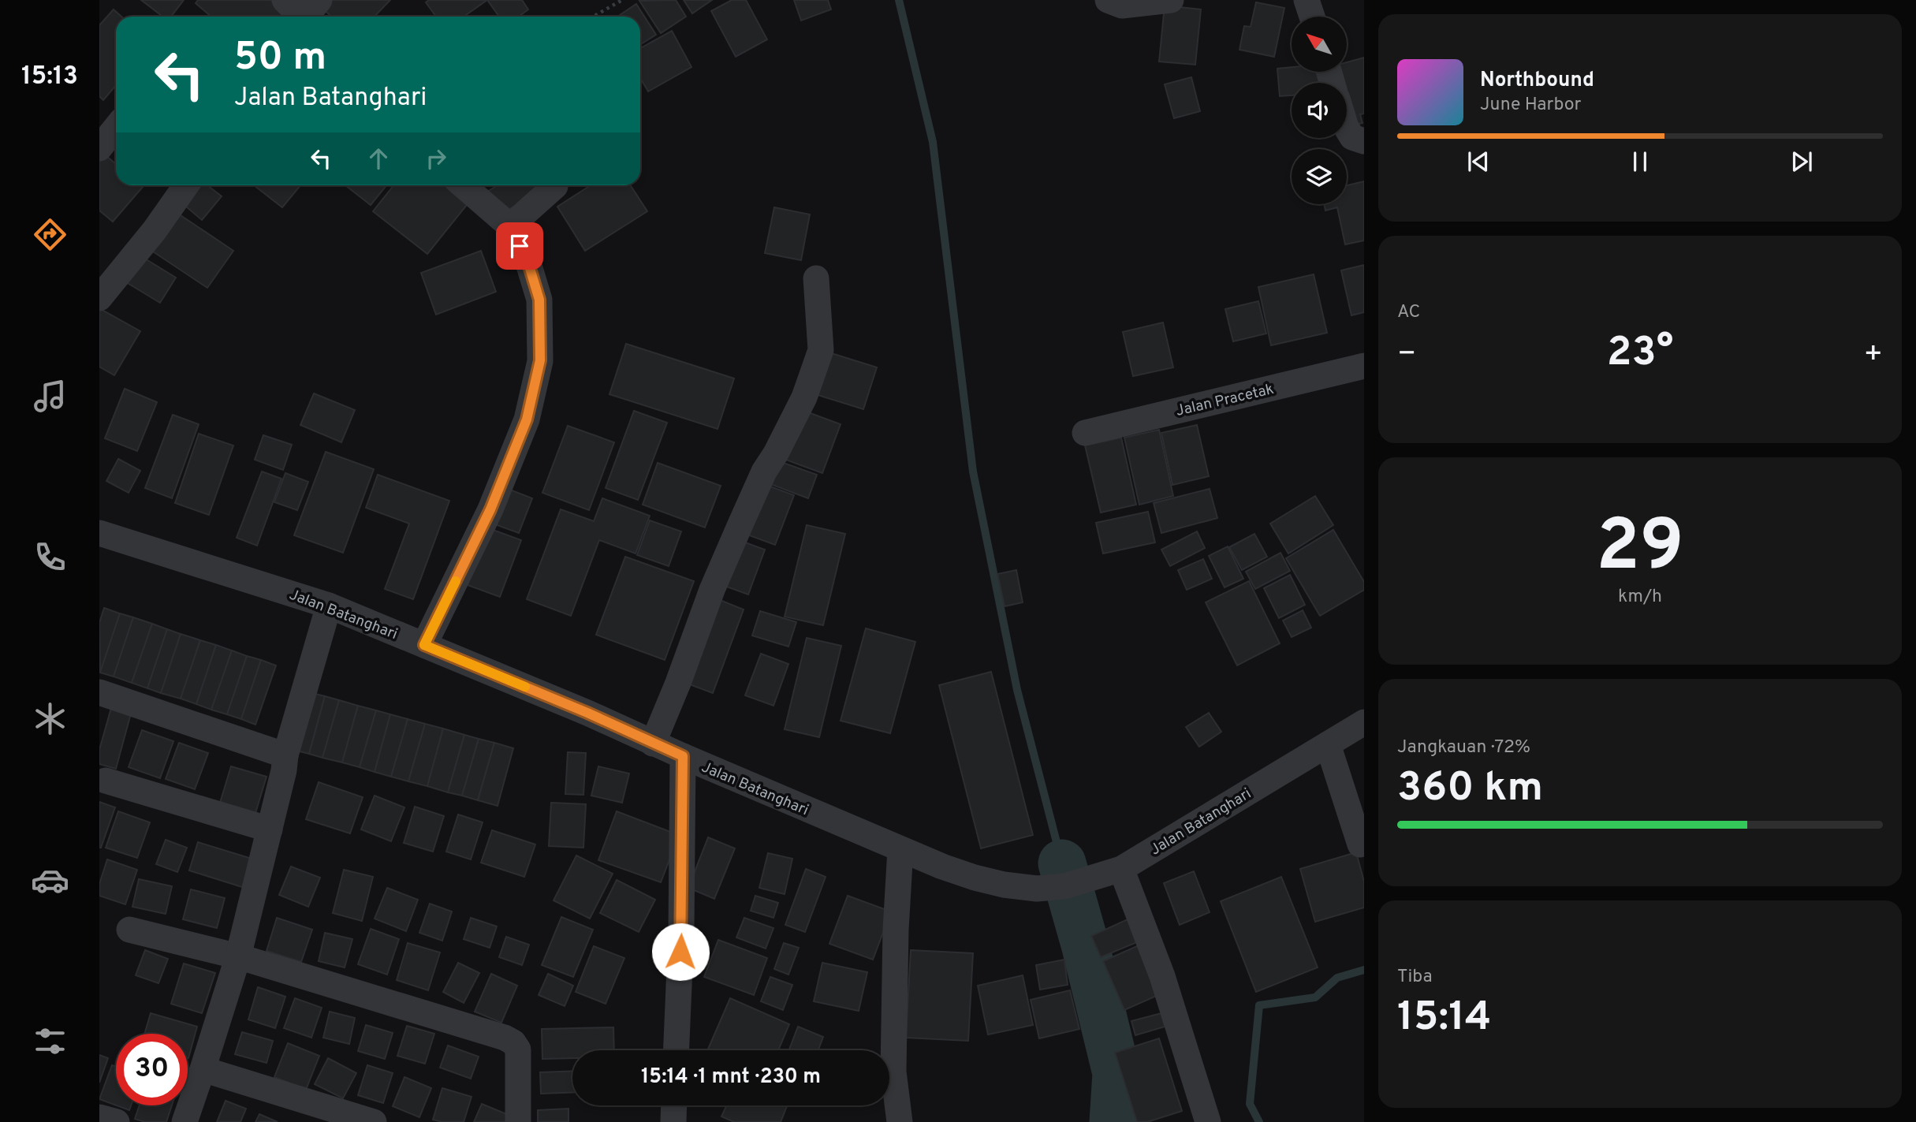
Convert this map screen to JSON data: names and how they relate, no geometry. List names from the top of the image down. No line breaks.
{"streets":{"street":["Jalan Pracetak","Jalan Batanghari"]},"north":"top left","page":{"tabs":"15:13","turn":["50 m","Jalan Batanghari"],"song":["Northbound","June Harbor"],"tile":["AC",["29","km/h"],["Jangkauan · 72%","360 km"],["Tiba","15:14"]],"heat":["−","23°","+"],"limit":"30","trip":"15:14 · 1 mnt · 230 m"}}
